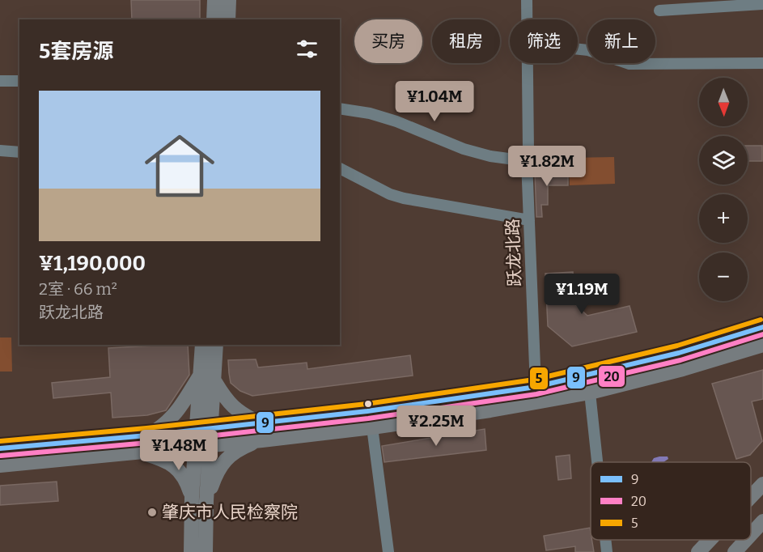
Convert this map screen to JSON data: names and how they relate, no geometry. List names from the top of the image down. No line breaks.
{"streets":{"street":["跃龙北路"]},"places":["肇庆市人民检察院"],"lines":["transit line 5","transit line 9","transit line 20"],"legend":["9","20","5"],"north":"bottom","page":{"chip":["买房","租房","筛选","新上"],"heading":"5套房源","map_buttons":["+","−"],"list":[{"name":"¥1,190,000","note":"2室 · 66 m² · 跃龙北路"}],"price":["¥1.04M","¥1.82M","¥1.19M","¥2.25M","¥1.48M"]}}
